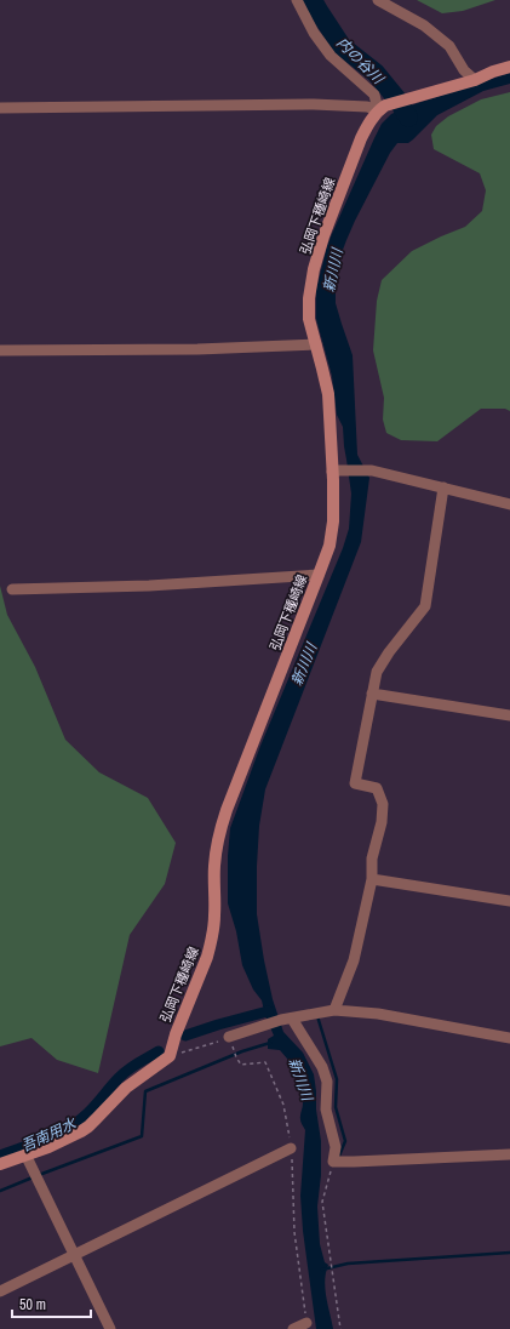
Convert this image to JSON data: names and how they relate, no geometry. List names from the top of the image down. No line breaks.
{"streets":{"main road":["弘岡下種崎線"]},"water":["内の谷川","新川川","吾南用水"],"scale_bar":"50 m"}
